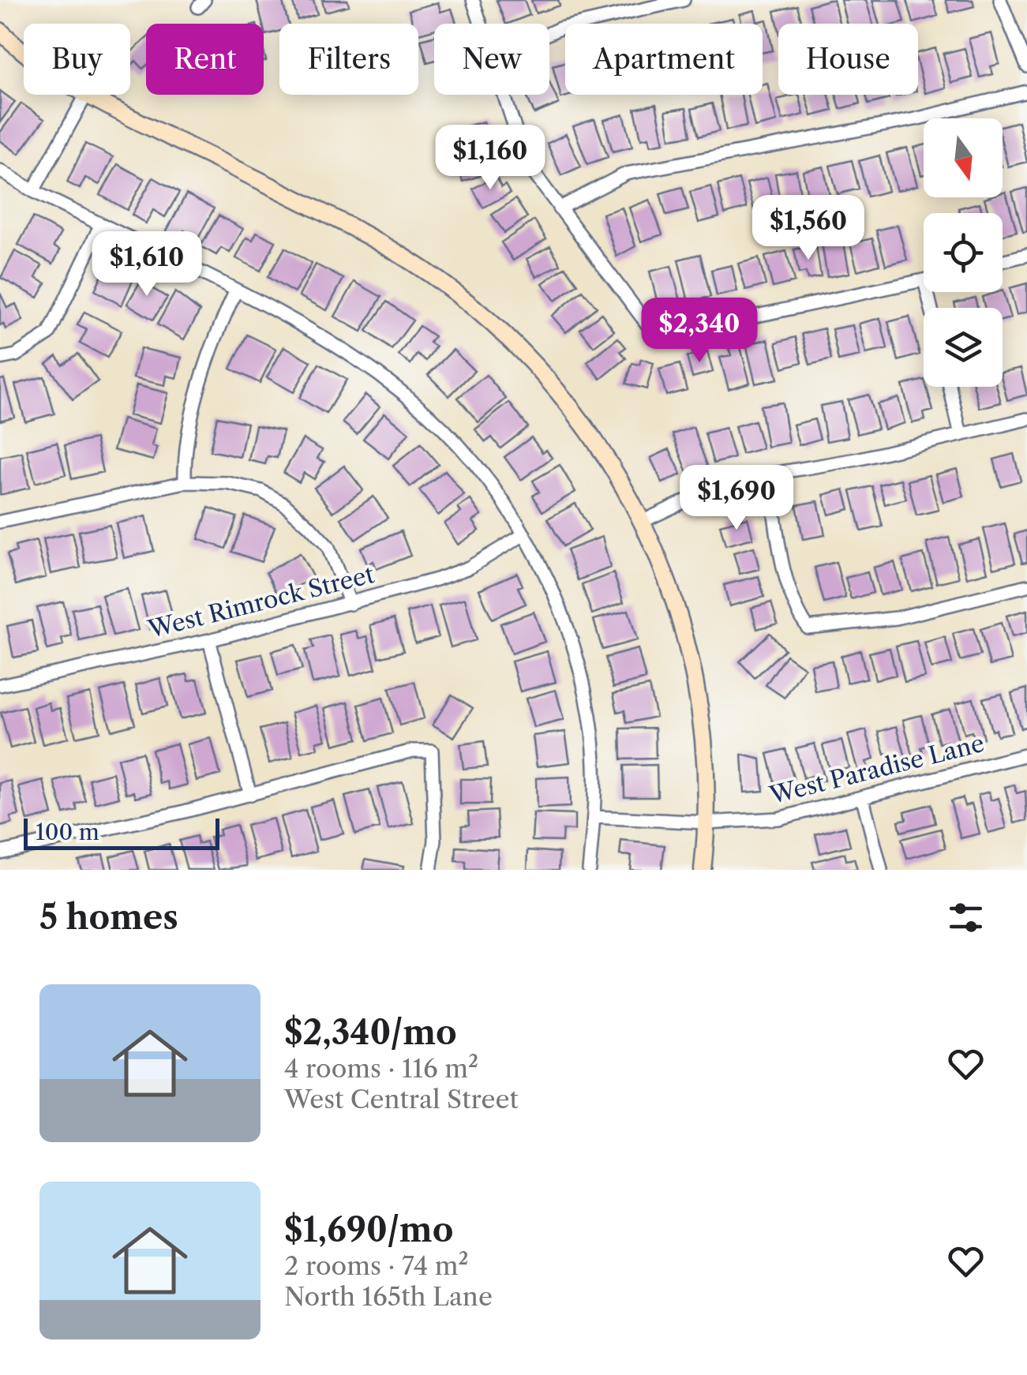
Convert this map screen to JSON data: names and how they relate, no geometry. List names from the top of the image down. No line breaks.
{"streets":{"street":["West Rimrock Street","West Paradise Lane"]},"scale_bar":"100 m","north":"bottom","page":{"chip":["Buy","Rent","Filters","New","Apartment","House"],"price":["$1,160","$1,560","$1,610","$2,340","$1,690"],"scale":"100 m","heading":"5 homes","list":[{"name":"$2,340/mo","note":"4 rooms · 116 m² · West Central Street"},{"name":"$1,690/mo","note":"2 rooms · 74 m² · North 165th Lane"}]}}
